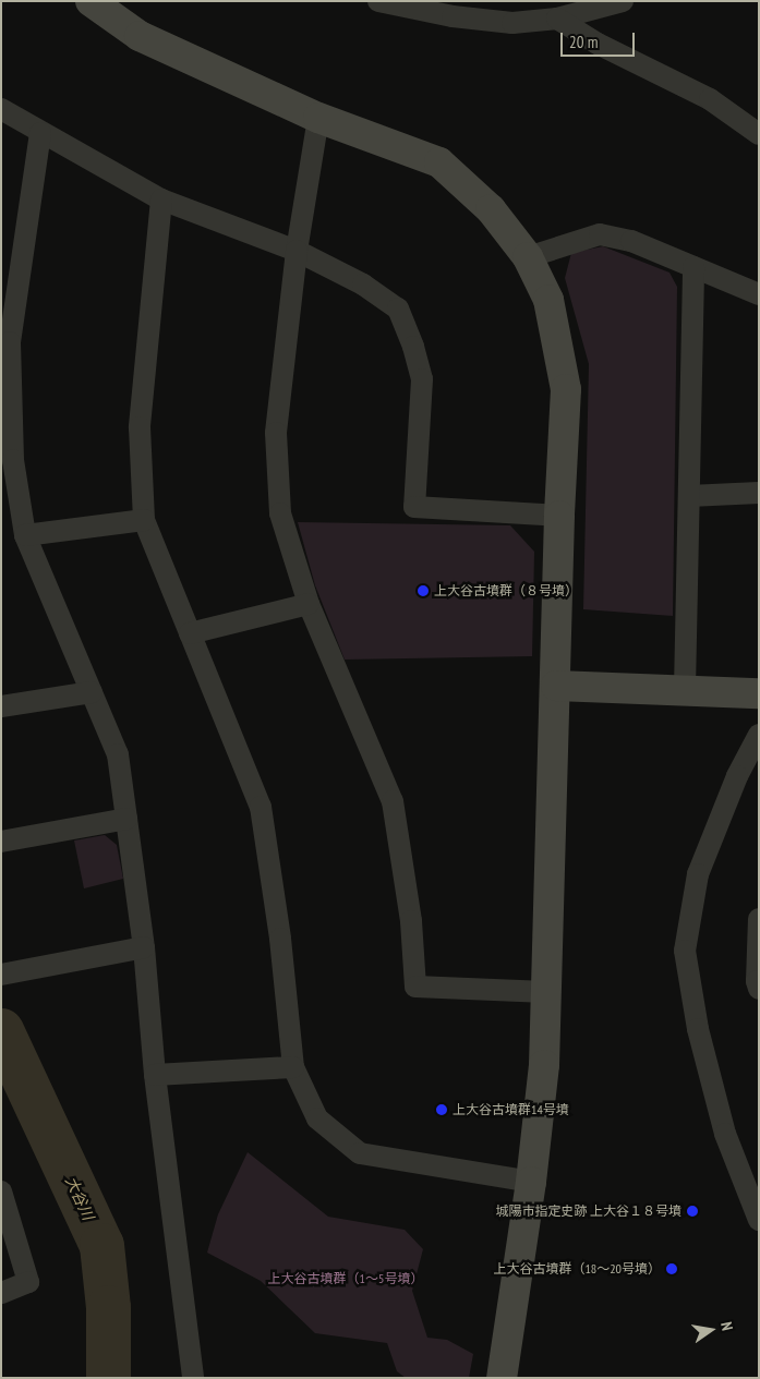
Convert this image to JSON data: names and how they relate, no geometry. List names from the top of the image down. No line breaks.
{"water":["大谷川"],"parks":["上大谷古墳群（1～5号墳）"],"places":["上大谷古墳群（８号墳）","上大谷古墳群14号墳","城陽市指定史跡 上大谷１８号墳","上大谷古墳群（18～20号墳）"],"scale_bar":"20 m","north":"right"}
